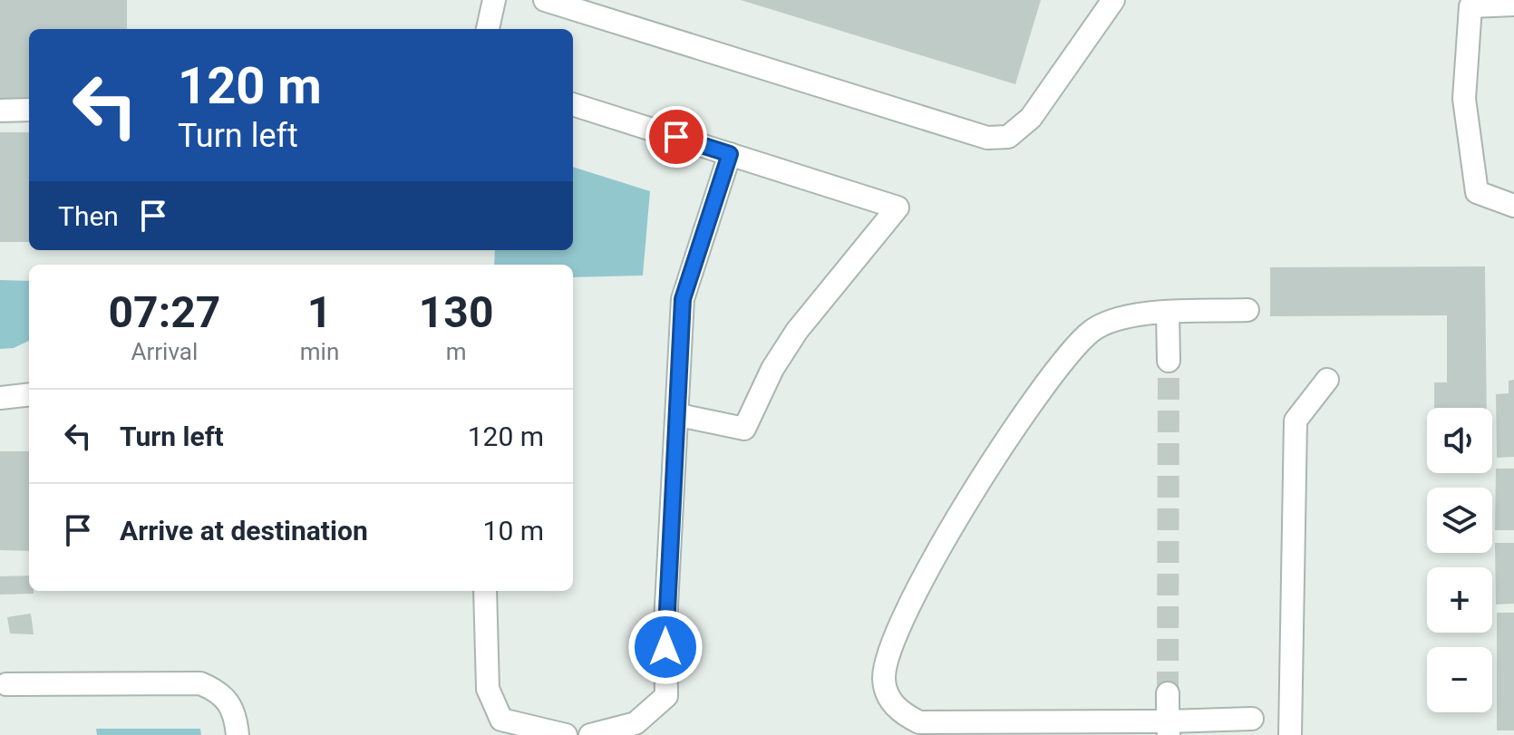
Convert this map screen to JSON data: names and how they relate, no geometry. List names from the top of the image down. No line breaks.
{"page":{"turn":["120 m","Turn left"],"then":"Then","eta":["07:27","Arrival","1","min","130","m"],"list":[{"name":"Turn left","value":"120 m"},{"name":"Arrive at destination","value":"10 m"}],"map_buttons":["+","−"]}}
